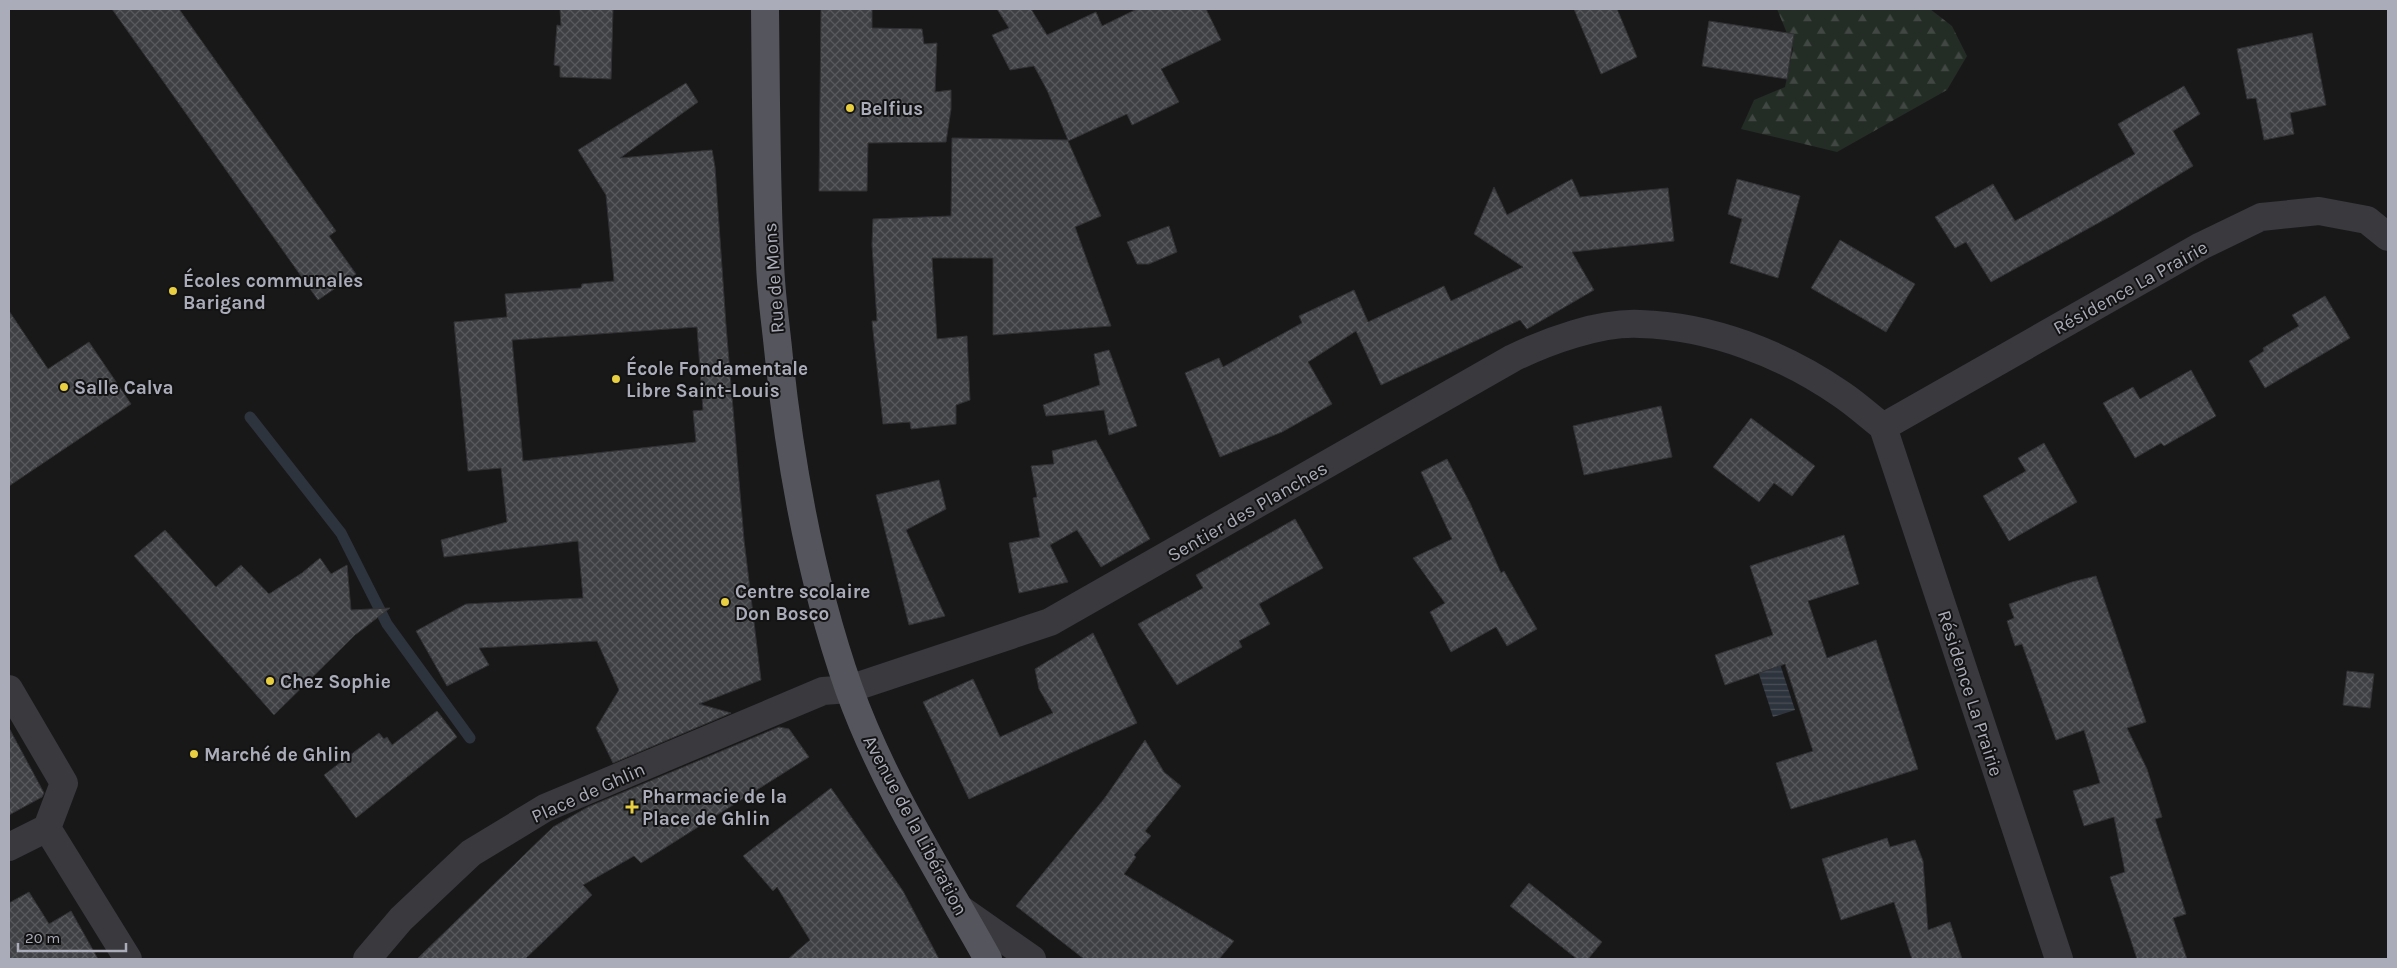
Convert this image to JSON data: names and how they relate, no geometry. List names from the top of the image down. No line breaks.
{"streets":{"main road":["Rue de Mons","Avenue de la Libération"],"street":["Résidence La Prairie","Sentier des Planches","Place de Ghlin"]},"crossings":[["Rue de Mons","Sentier des Planches"],["Rue de Mons","Place de Ghlin"],["Rue de Mons","Avenue de la Libération"],["Résidence La Prairie","Sentier des Planches"],["Sentier des Planches","Place de Ghlin"],["Sentier des Planches","Avenue de la Libération"],["Place de Ghlin","Avenue de la Libération"]],"places":{"other":["Belfius","Écoles communales Barigand","École Fondamentale Libre Saint-Louis","Salle Calva","Centre scolaire Don Bosco","Chez Sophie","Marché de Ghlin"],"health":["Pharmacie de la Place de Ghlin"]},"scale_bar":"20 m"}
